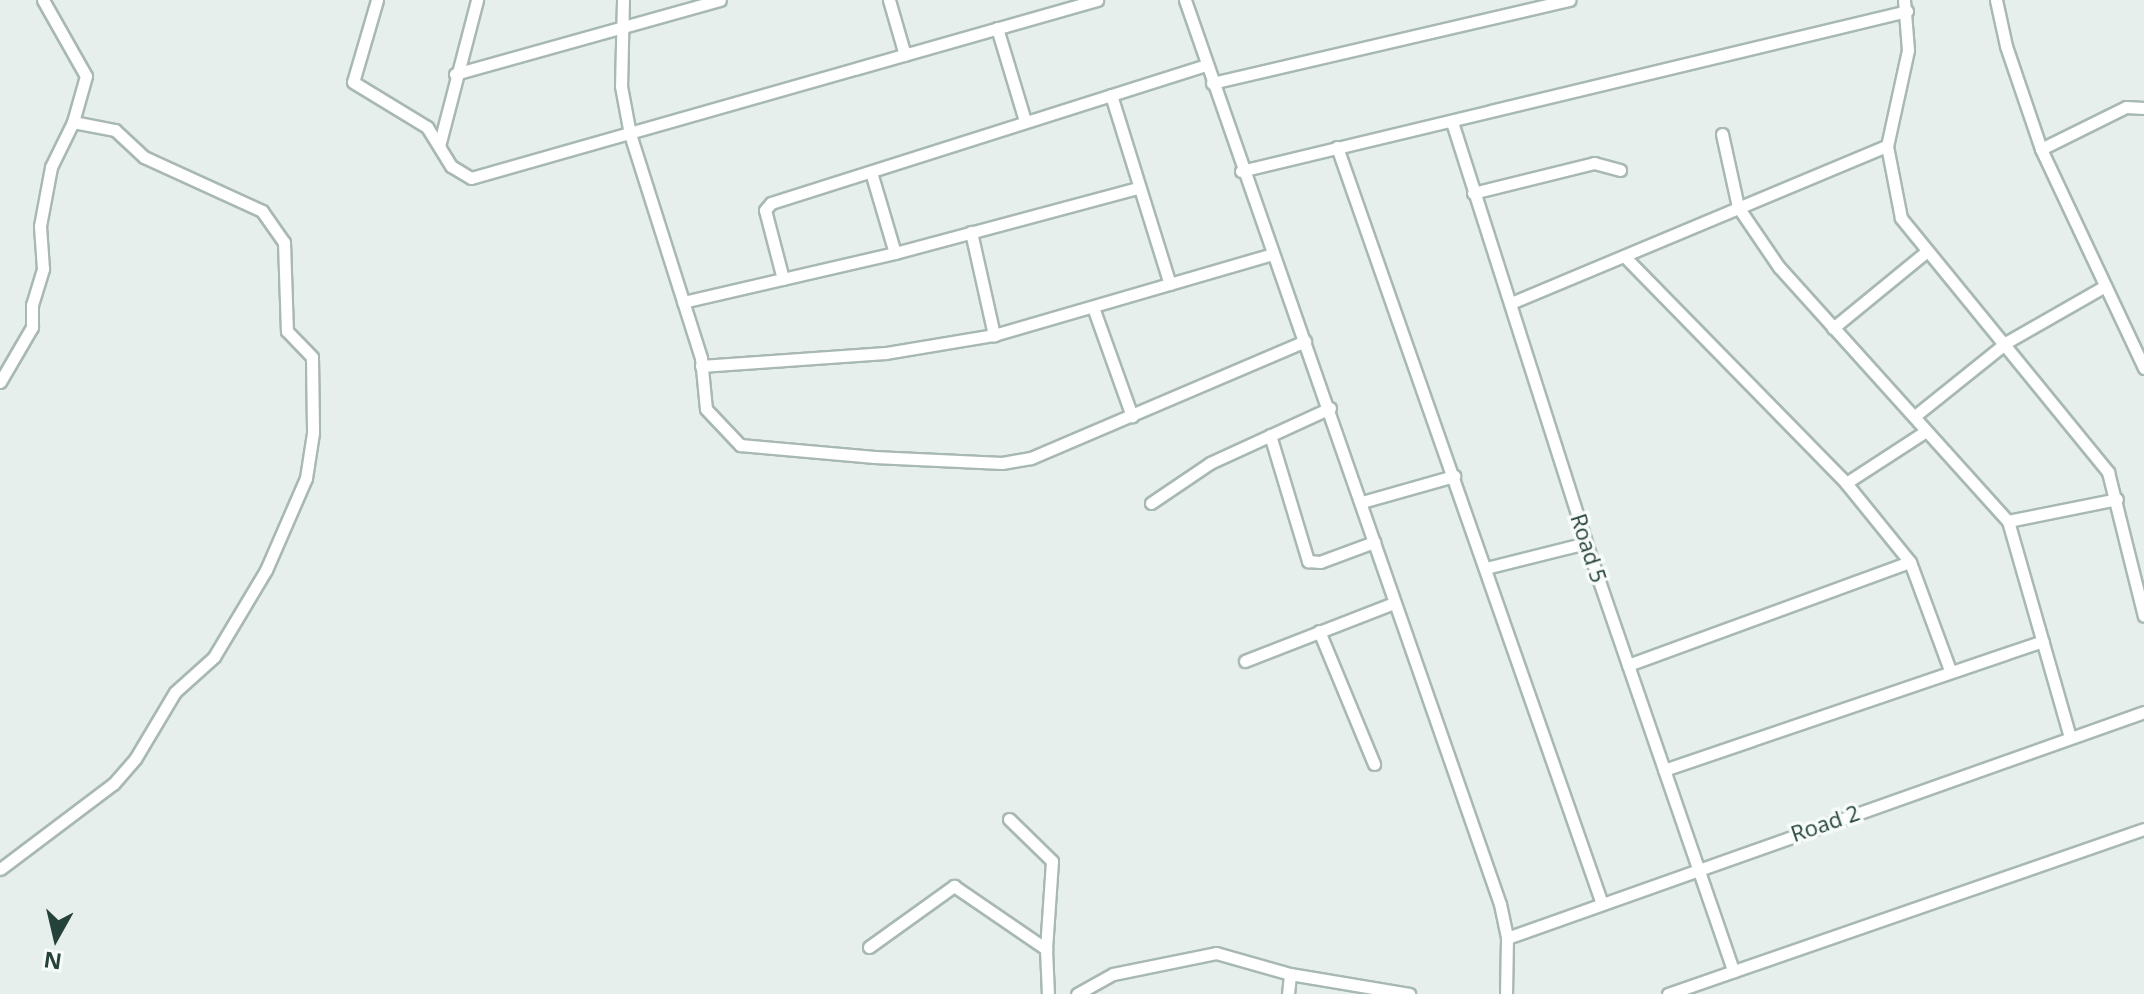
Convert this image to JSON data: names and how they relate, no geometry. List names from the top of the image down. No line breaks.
{"streets":{"street":["Road 5","Road 2"]},"crossings":[["Road 5","Road 2"]],"north":"bottom"}
